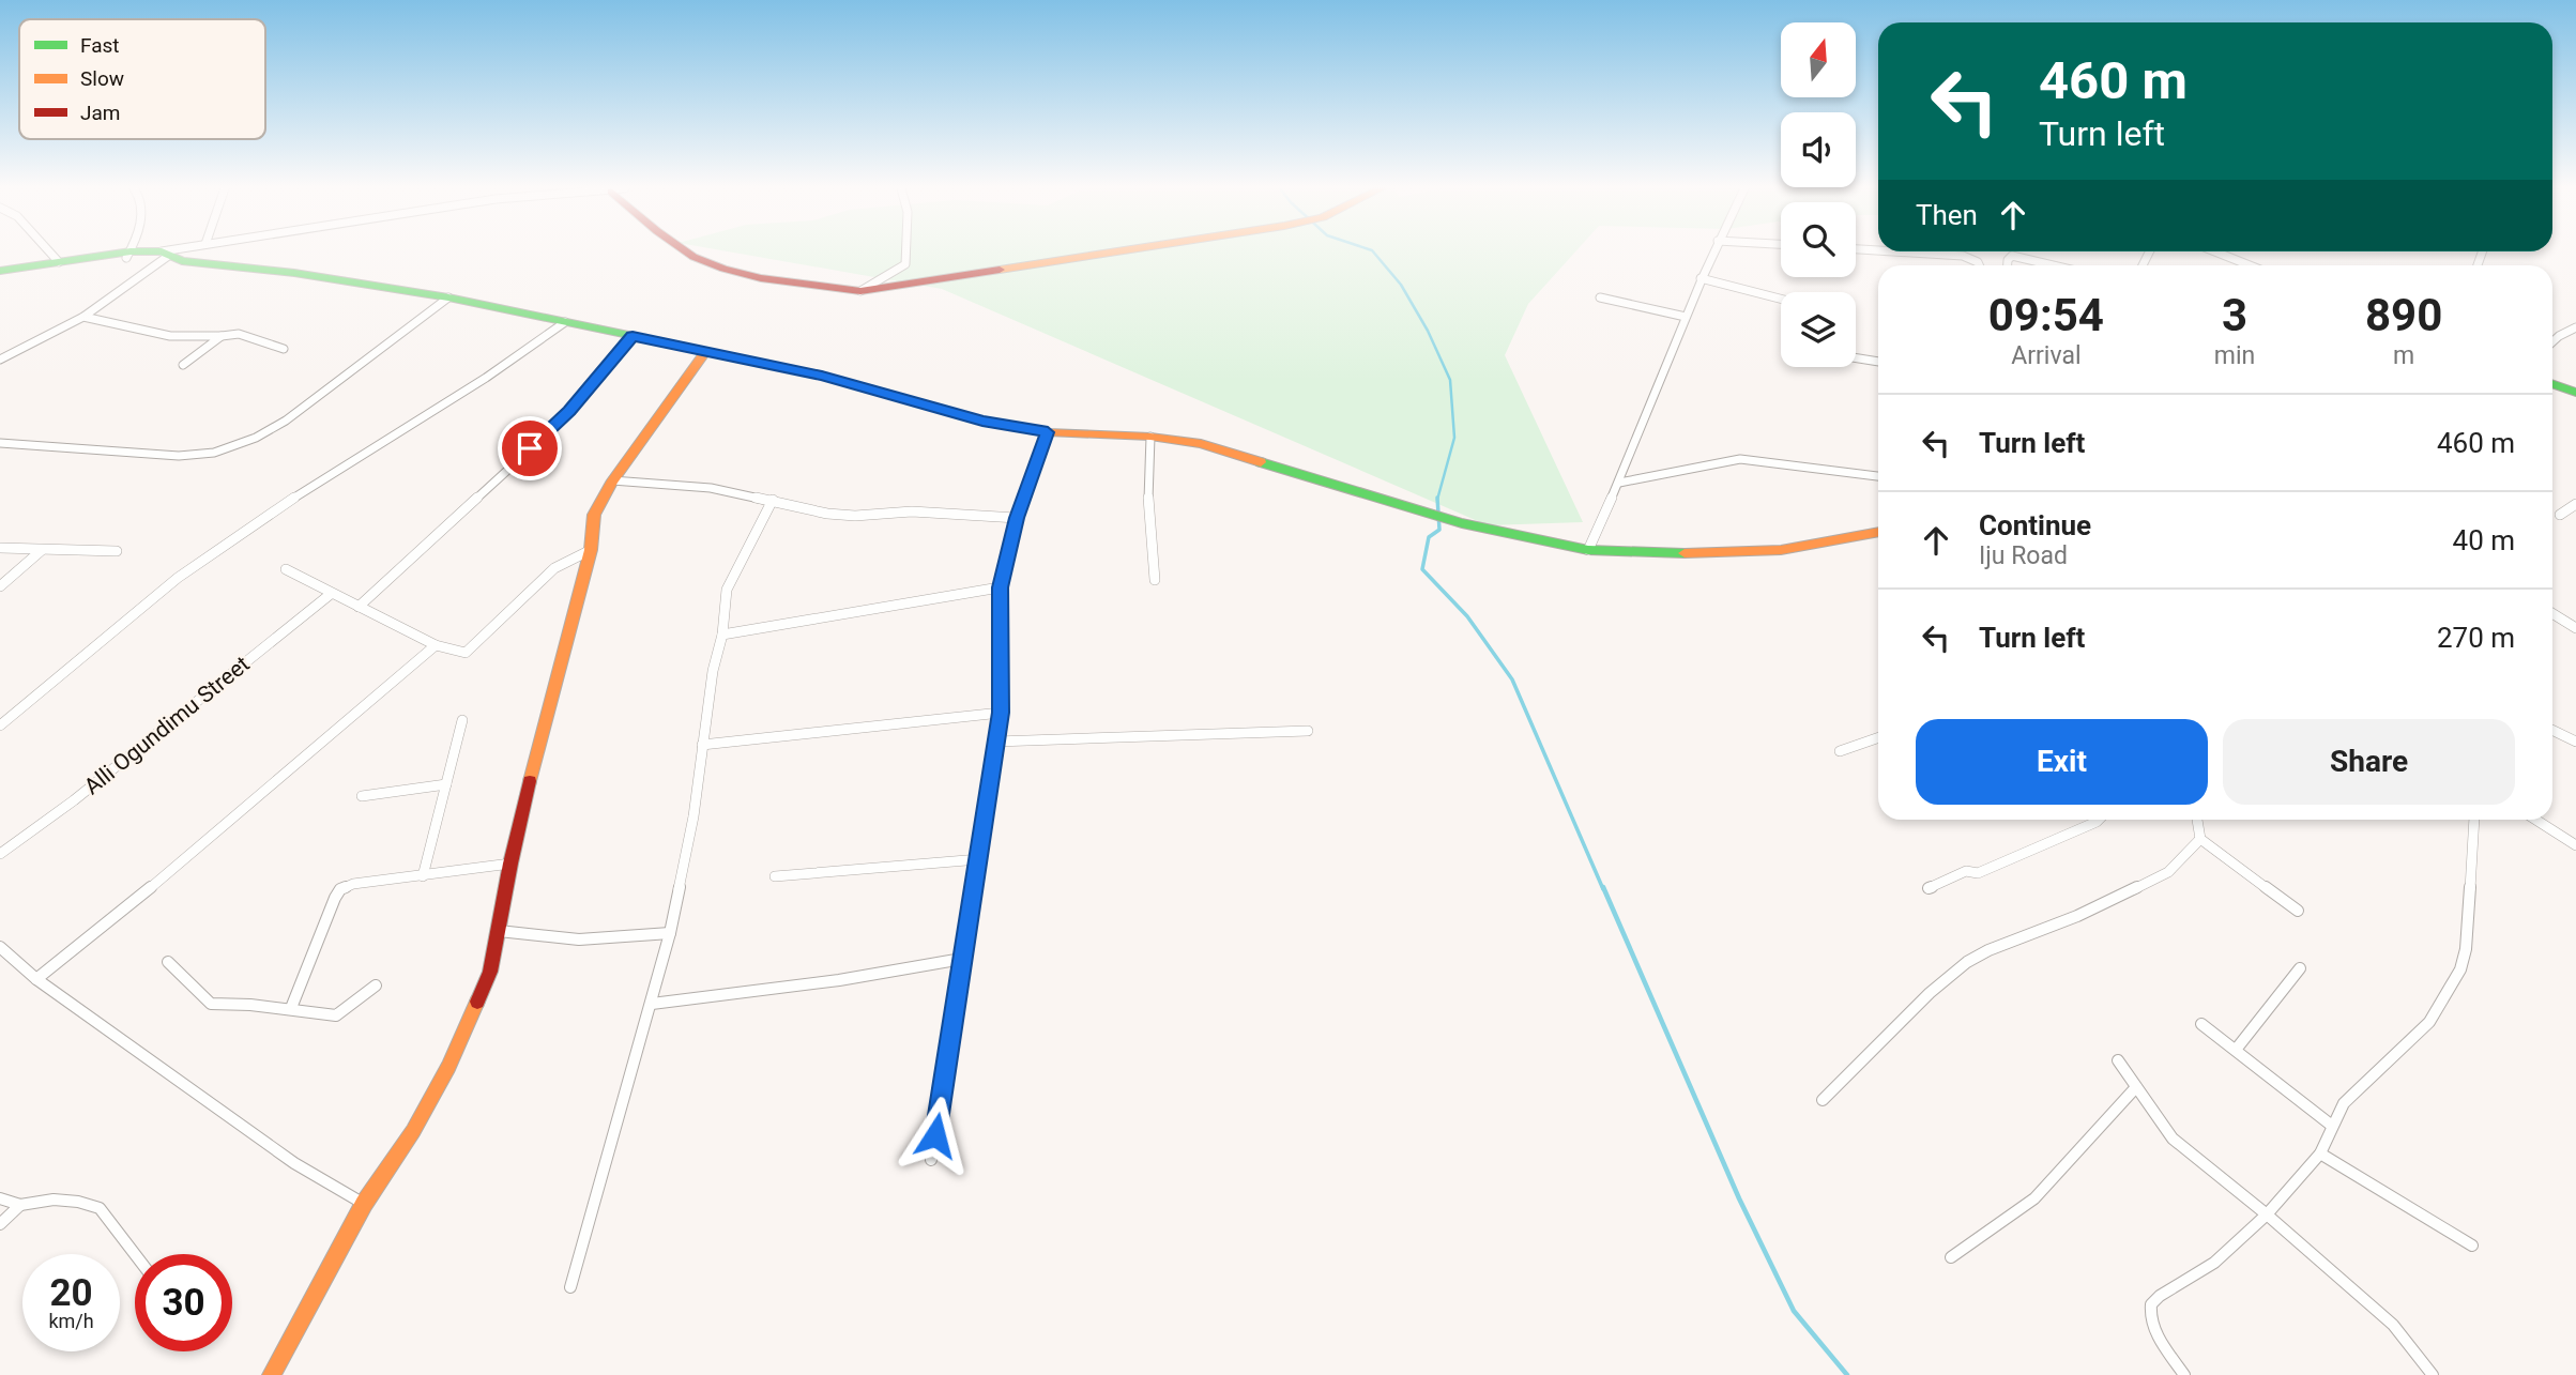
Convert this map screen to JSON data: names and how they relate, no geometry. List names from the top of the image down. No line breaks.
{"streets":{"street":["Alli Ogundimu Street"]},"legend":["Fast","Slow","Jam"],"north":"top","page":{"turn":["460 m","Turn left"],"then":"Then","eta":["09:54","Arrival","3","min","890","m"],"list":[{"name":"Turn left","value":"460 m"},{"name":"Continue","note":"Iju Road","value":"40 m"},{"name":"Turn left","value":"270 m"}],"buttons":["Exit","Share"],"speed":"20 km/h","limit":"30"}}
